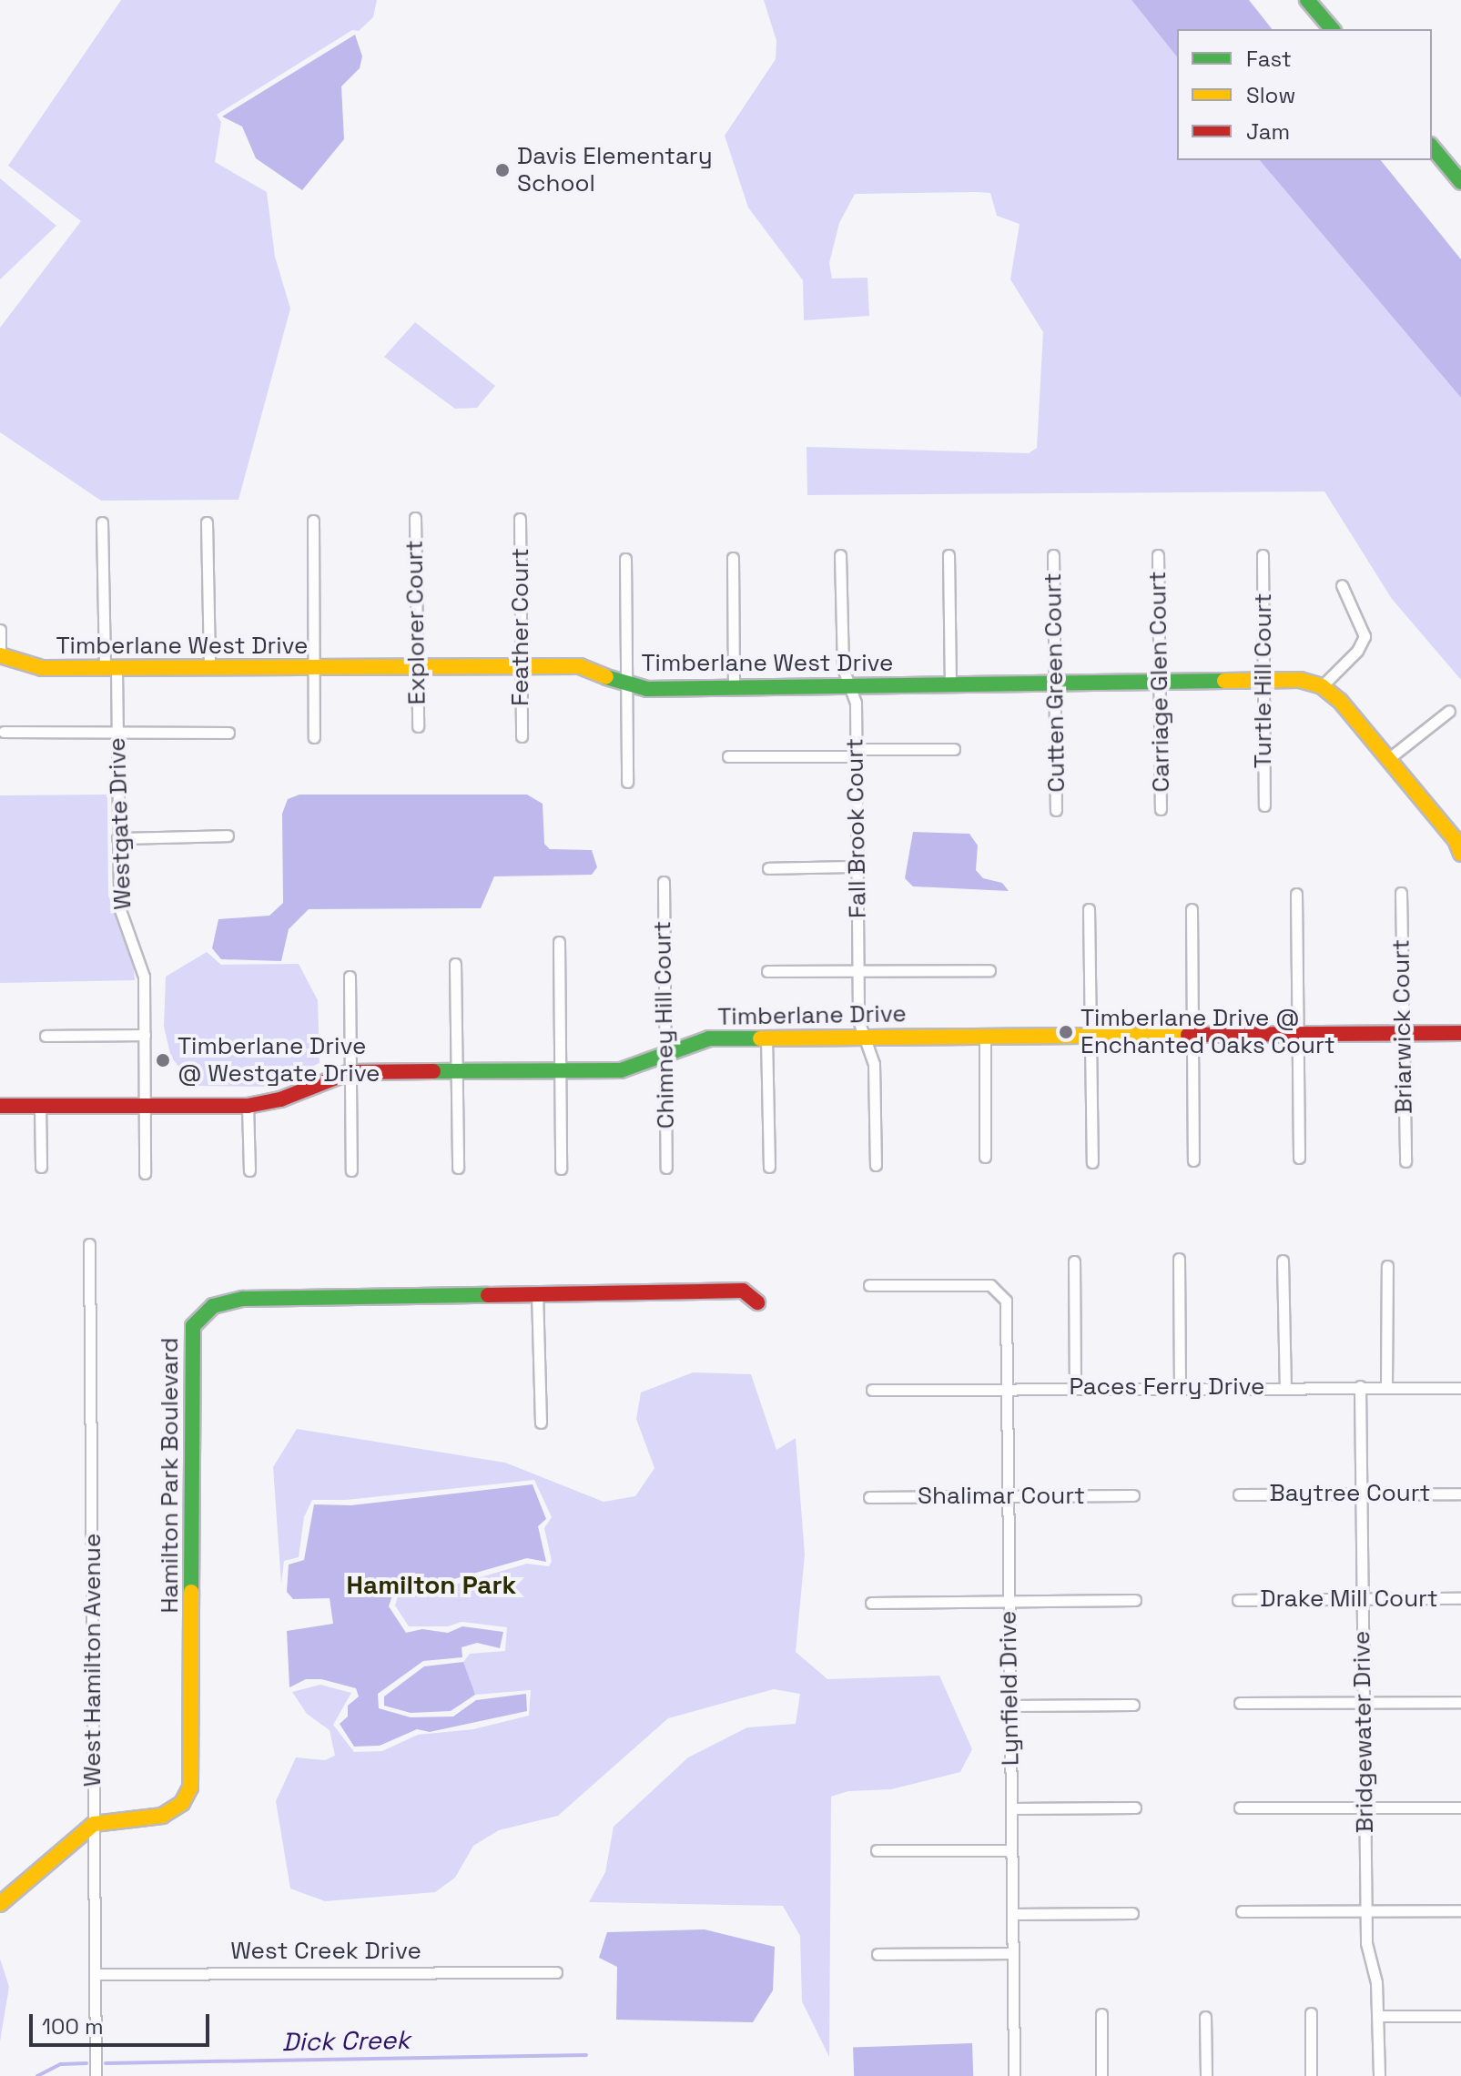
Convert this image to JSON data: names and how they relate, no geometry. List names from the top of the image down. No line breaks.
{"streets":{"street":["Explorer Court","Feather Court","Timberlane West Drive","Turtle Hill Court","Carriage Glen Court","Cutten Green Court","Westgate Drive","Fall Brook Court","Timberlane Drive","Chimney Hill Court","Briarwick Court","Paces Ferry Drive","Hamilton Park Boulevard","Baytree Court","Shalimar Court","Drake Mill Court","West Hamilton Avenue","Lynfield Drive","Bridgewater Drive","West Creek Drive"]},"crossings":[["Explorer Court","Timberlane West Drive"],["Feather Court","Timberlane West Drive"],["Timberlane West Drive","Turtle Hill Court"],["Timberlane West Drive","Carriage Glen Court"],["Timberlane West Drive","Cutten Green Court"],["Timberlane West Drive","Westgate Drive"],["Timberlane West Drive","Fall Brook Court"],["Westgate Drive","Timberlane Drive"],["Fall Brook Court","Timberlane Drive"],["Timberlane Drive","Chimney Hill Court"],["Timberlane Drive","Briarwick Court"],["Paces Ferry Drive","Lynfield Drive"],["Paces Ferry Drive","Bridgewater Drive"],["Hamilton Park Boulevard","West Hamilton Avenue"],["Baytree Court","Bridgewater Drive"],["Shalimar Court","Lynfield Drive"],["Drake Mill Court","Bridgewater Drive"],["West Hamilton Avenue","West Creek Drive"]],"districts":["Hamilton Park"],"water":["Dick Creek"],"places":["Davis Elementary School","Timberlane Drive @ Enchanted Oaks Court","Timberlane Drive @ Westgate Drive"],"legend":["Fast","Slow","Jam"],"scale_bar":"100 m"}
